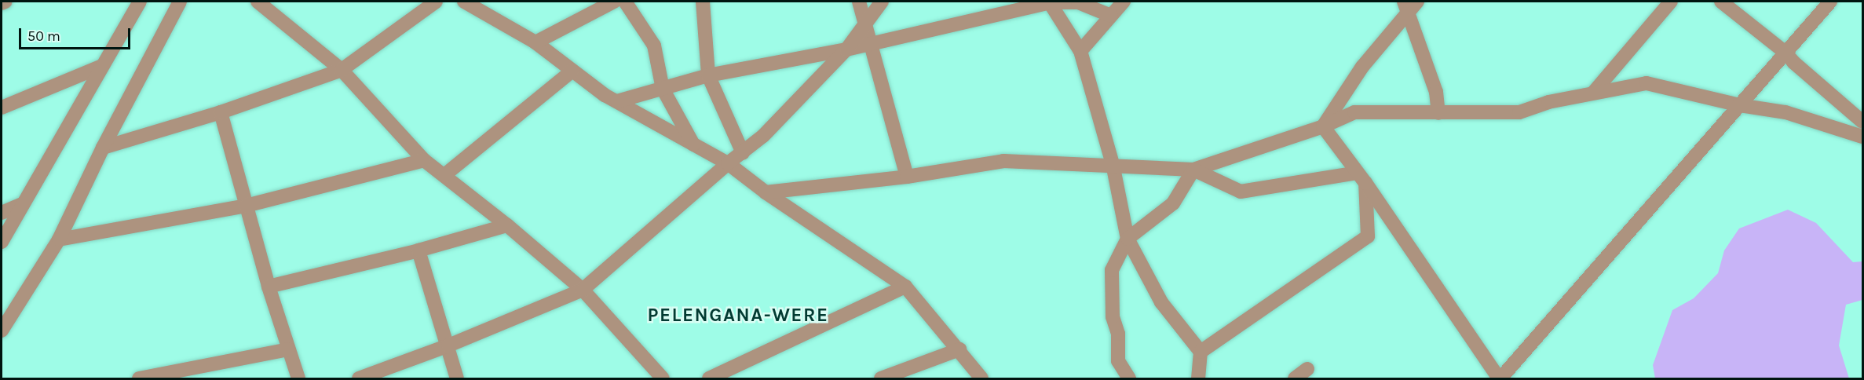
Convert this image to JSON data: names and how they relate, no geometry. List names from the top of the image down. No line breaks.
{"districts":["PELENGANA-WERE"],"scale_bar":"50 m"}
